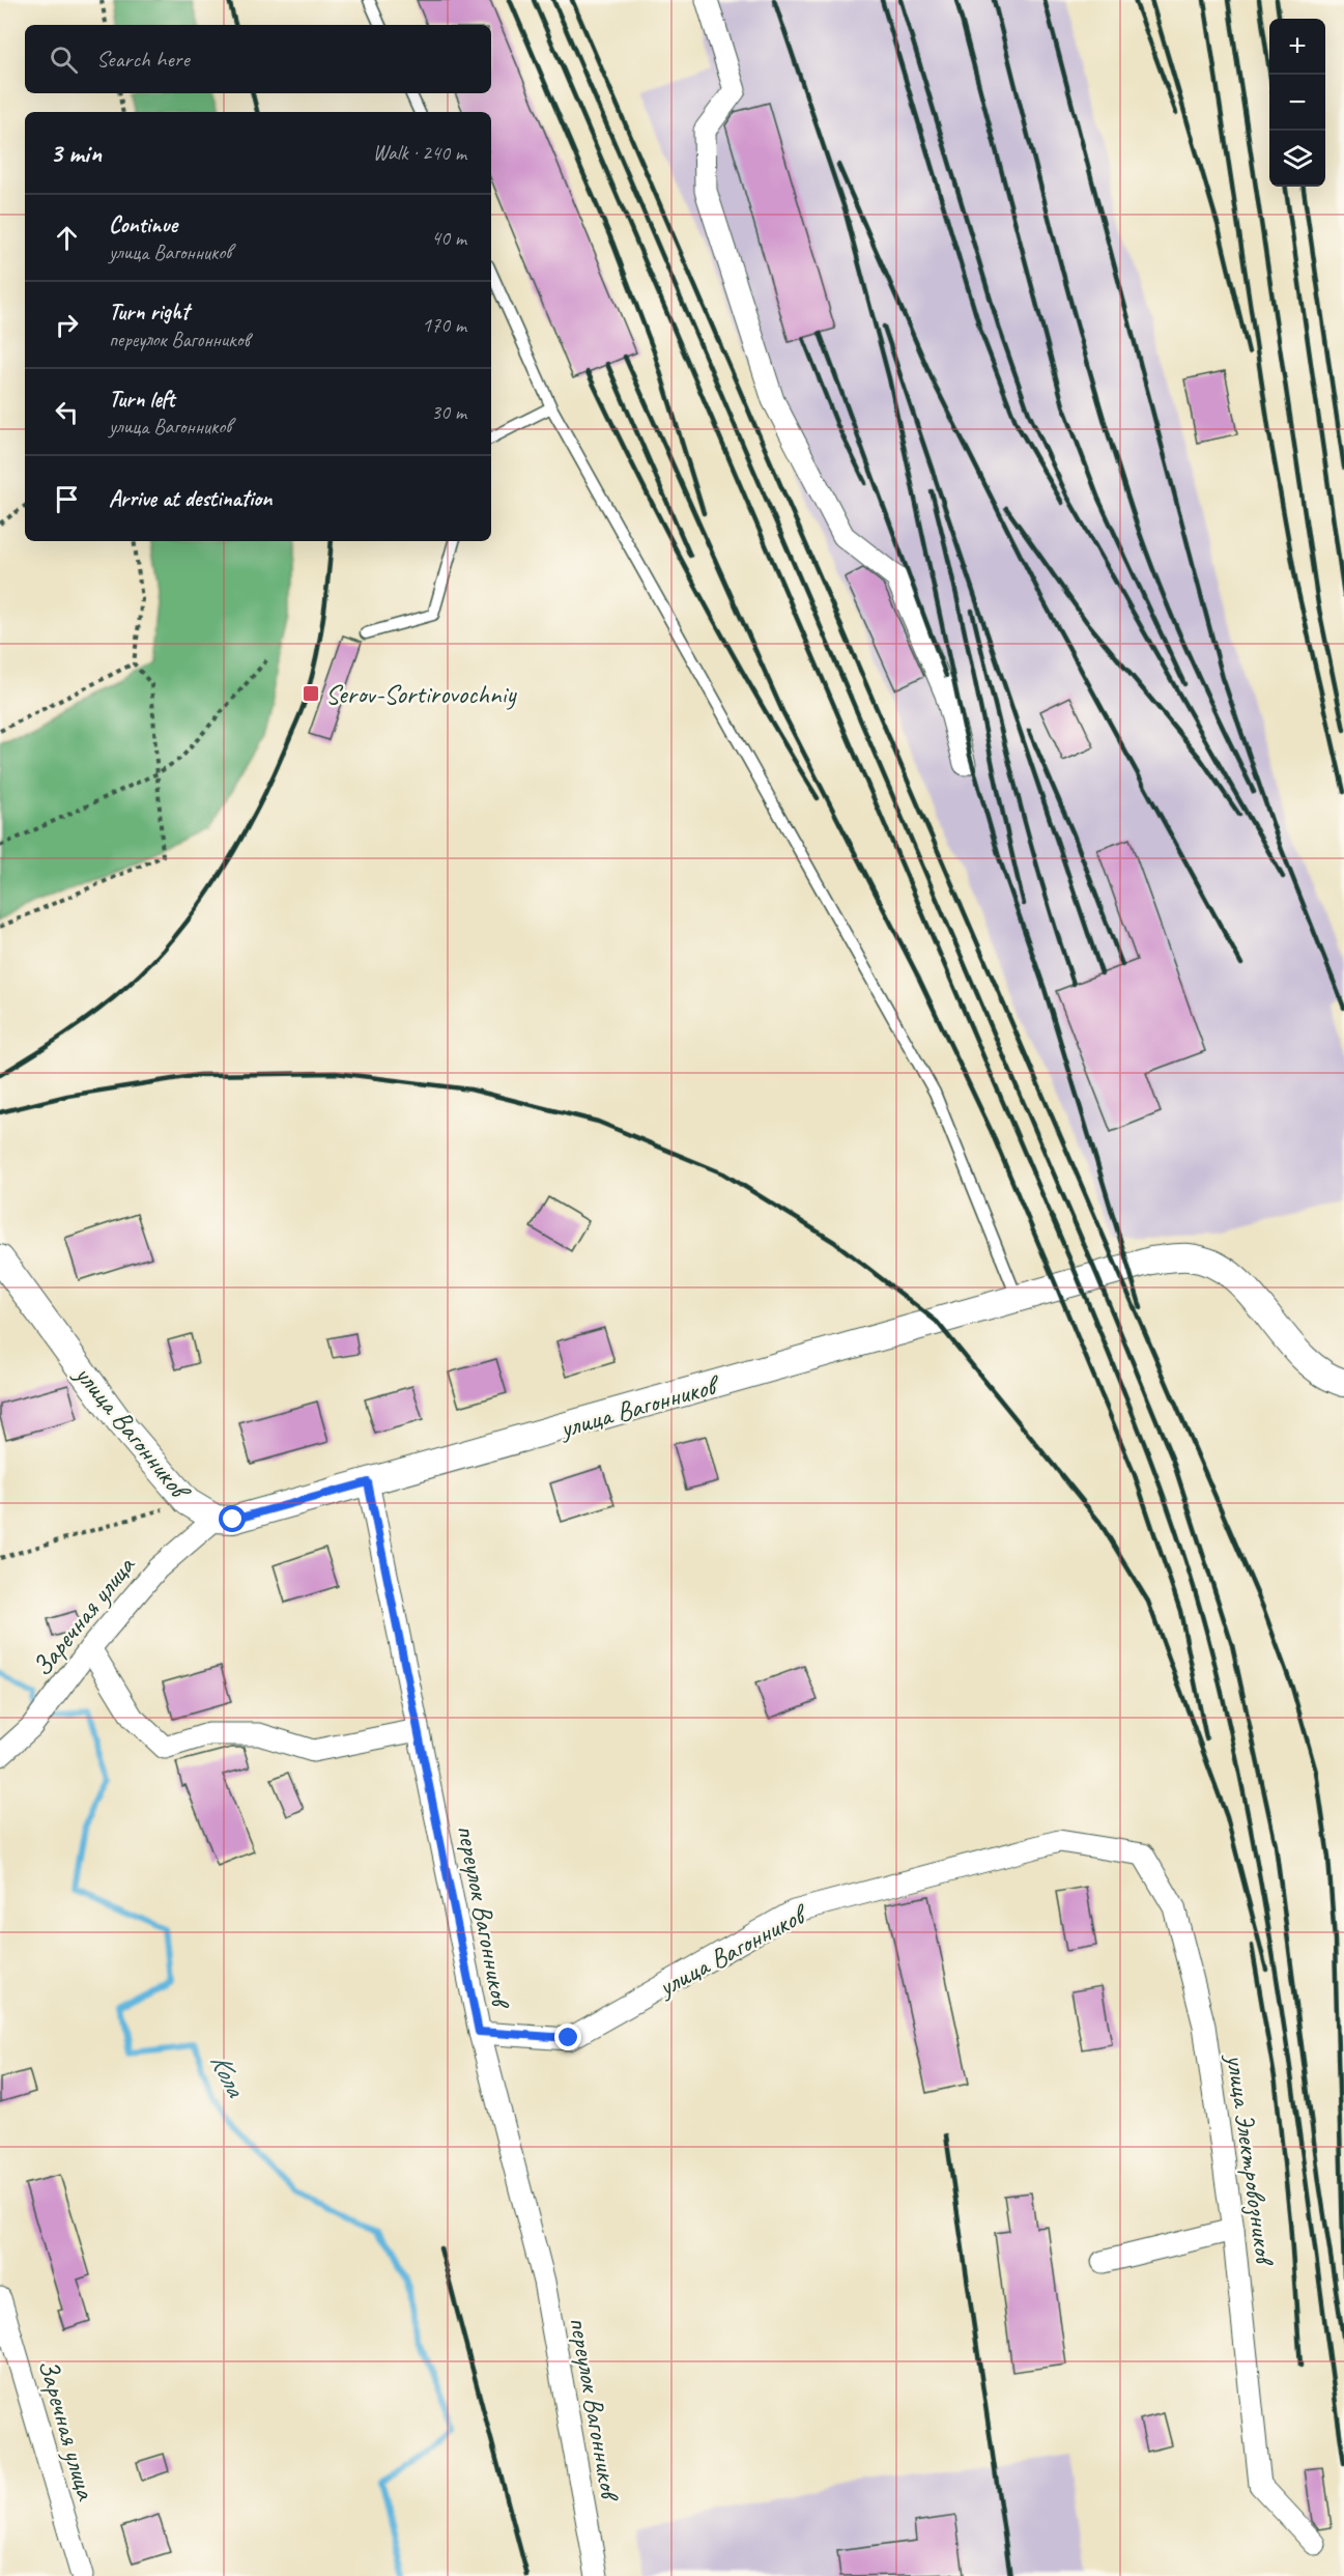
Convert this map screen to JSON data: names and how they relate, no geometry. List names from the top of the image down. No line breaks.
{"streets":{"street":["улица Вагонников","Заречная улица","переулок Вагонников","улица Электровозников"]},"crossings":[["улица Вагонников","Заречная улица"],["улица Вагонников","переулок Вагонников"],["улица Вагонников","улица Электровозников"]],"water":["Кола"],"places":{"transit":["Serov-Sortirovochniy"]},"page":{"map_buttons":["+","−"],"search":"Search here","heading":["3 min","Walk · 240 m"],"list":[["Continue","улица Вагонников","40 m"],["Turn right","переулок Вагонников","170 m"],["Turn left","улица Вагонников","30 m"],"Arrive at destination"]}}
